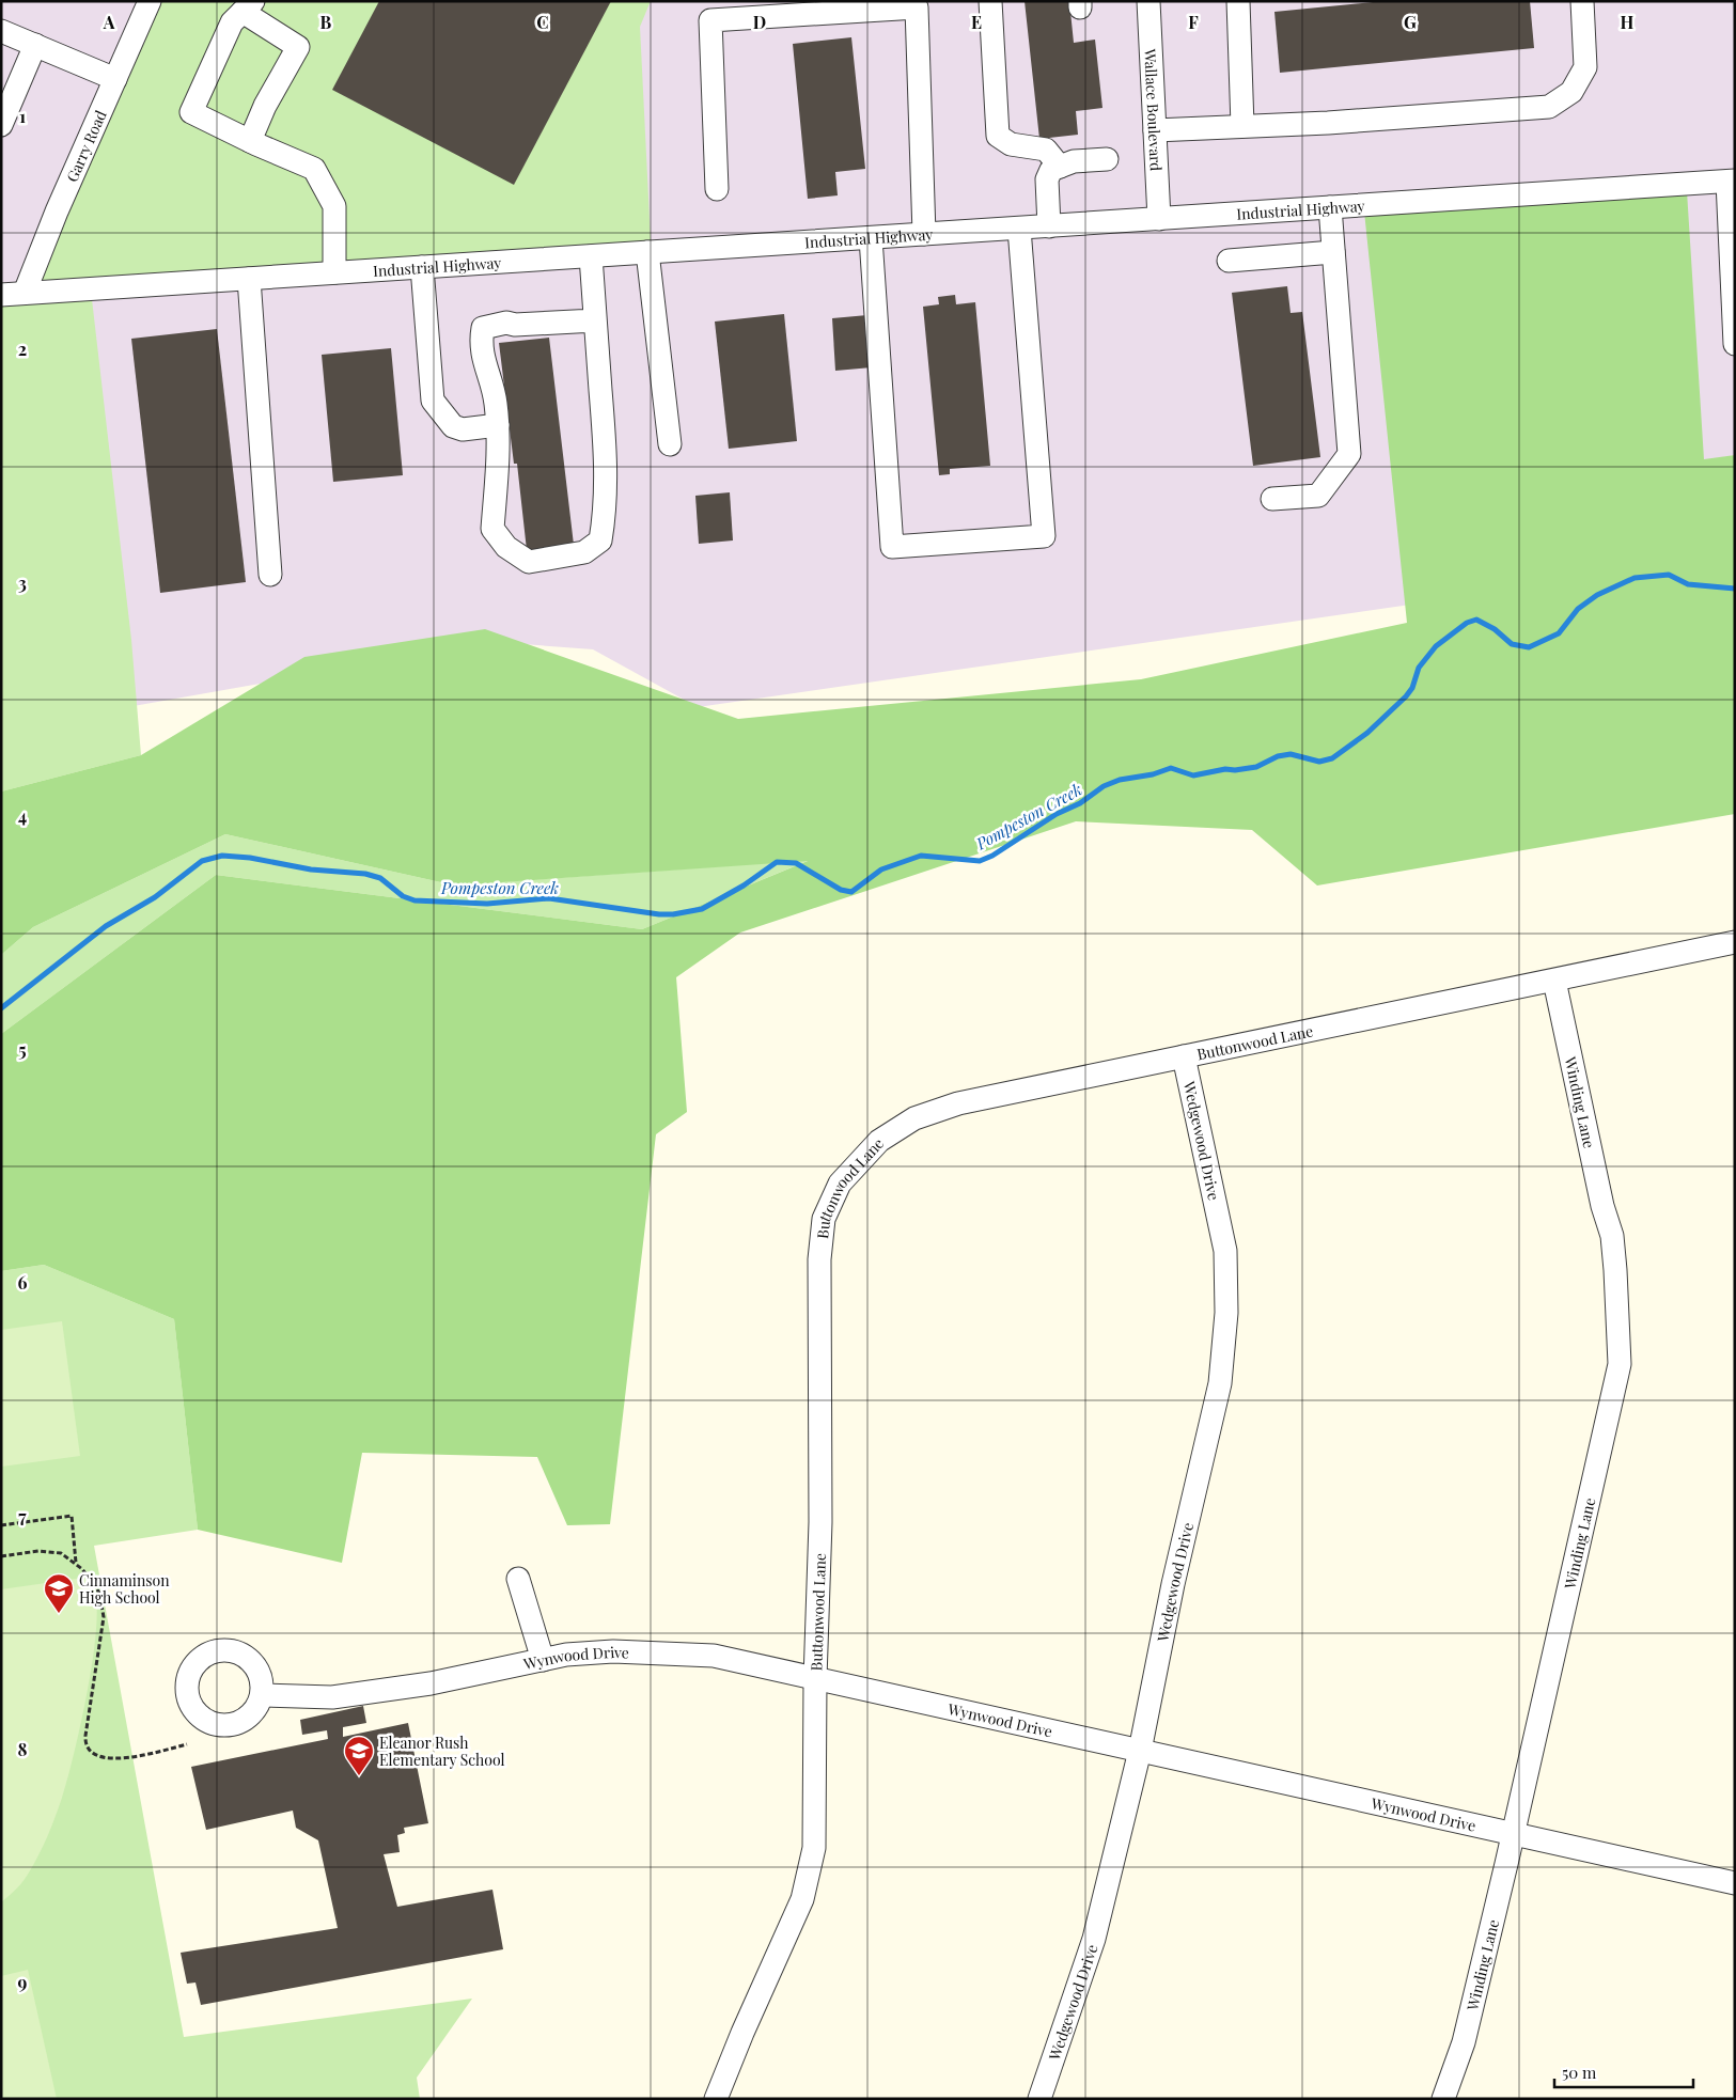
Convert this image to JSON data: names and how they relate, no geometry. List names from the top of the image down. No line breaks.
{"streets":{"street":["Wallace Boulevard","Garry Road","Industrial Highway","Buttonwood Lane","Winding Lane","Wedgewood Drive","Wynwood Drive"]},"crossings":[["Wallace Boulevard","Industrial Highway"],["Garry Road","Industrial Highway"],["Buttonwood Lane","Winding Lane"],["Buttonwood Lane","Wedgewood Drive"],["Buttonwood Lane","Wynwood Drive"],["Winding Lane","Wynwood Drive"],["Wedgewood Drive","Wynwood Drive"]],"water":["Pompeston Creek"],"places":{"school or university":["Cinnaminson High School","Eleanor Rush Elementary School"]},"scale_bar":"50 m","grid":{"columns":["A","B","C","D","E","F","G","H"],"rows":["1","2","3","4","5","6","7","8","9"]}}
